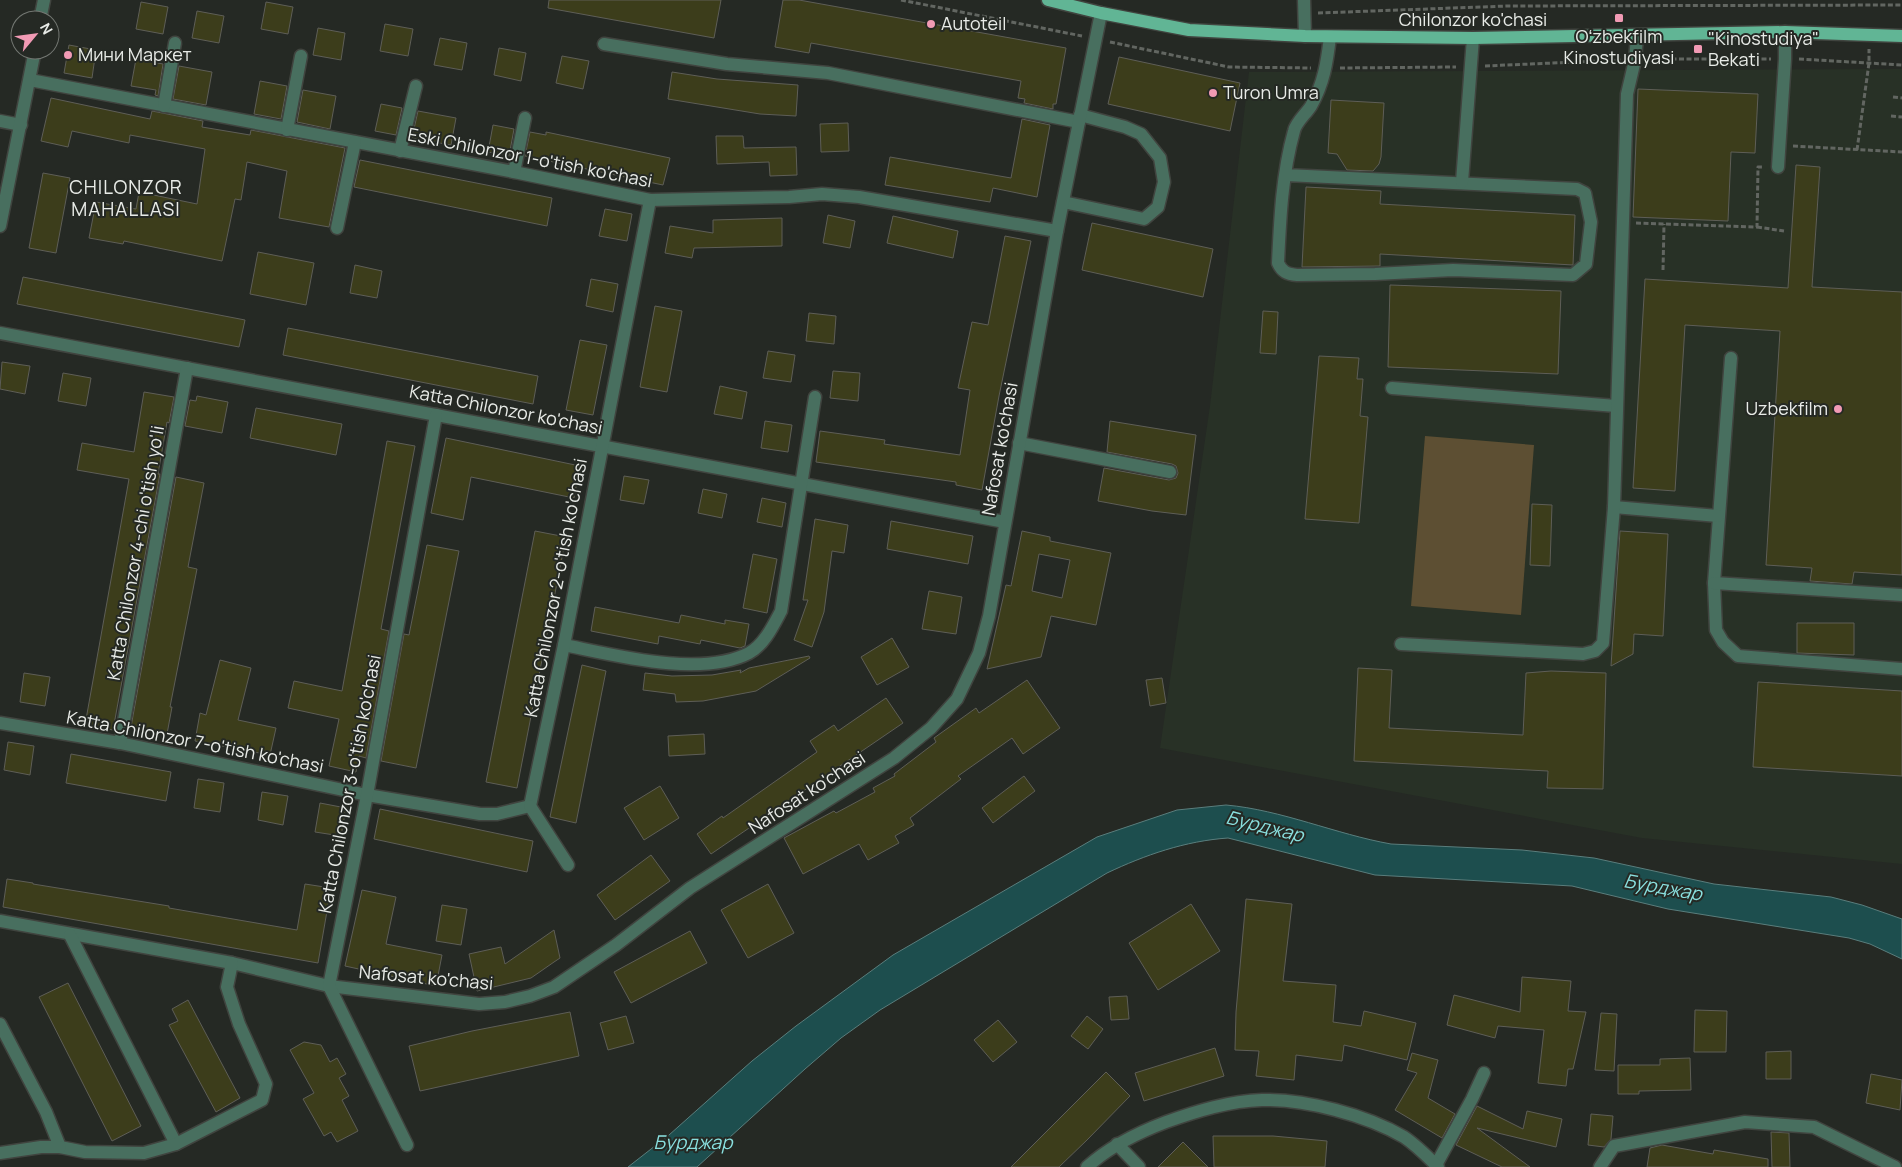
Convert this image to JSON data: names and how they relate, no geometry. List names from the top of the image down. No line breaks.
{"streets":{"main road":["Chilonzor ko'chasi"],"street":["Eski Chilonzor 1-o'tish ko'chasi","Katta Chilonzor ko'chasi","Nafosat ko'chasi","Katta Chilonzor 4-chi o'tish yo'li","Katta Chilonzor 2-o'tish ko'chasi","Katta Chilonzor 7-o'tish ko'chasi","Katta Chilonzor 3-o'tish ko'chasi"]},"crossings":[["Chilonzor ko'chasi","Nafosat ko'chasi"],["Eski Chilonzor 1-o'tish ko'chasi","Nafosat ko'chasi"],["Eski Chilonzor 1-o'tish ko'chasi","Katta Chilonzor 2-o'tish ko'chasi"],["Katta Chilonzor ko'chasi","Nafosat ko'chasi"],["Katta Chilonzor ko'chasi","Katta Chilonzor 4-chi o'tish yo'li"],["Katta Chilonzor ko'chasi","Katta Chilonzor 2-o'tish ko'chasi"],["Katta Chilonzor ko'chasi","Katta Chilonzor 3-o'tish ko'chasi"],["Nafosat ko'chasi","Katta Chilonzor 3-o'tish ko'chasi"],["Katta Chilonzor 4-chi o'tish yo'li","Katta Chilonzor 7-o'tish ko'chasi"],["Katta Chilonzor 2-o'tish ko'chasi","Katta Chilonzor 7-o'tish ko'chasi"],["Katta Chilonzor 7-o'tish ko'chasi","Katta Chilonzor 3-o'tish ko'chasi"]],"districts":["CHILONZOR MAHALLASI"],"water":["Бурджар"],"places":{"transit":["Oʻzbekfilm Kinostudiyasi","\"Kinostudiya\" Bekati"],"other":["Autoteil","Мини Маркет","Turon Umra","Uzbekfilm"]},"north":"top right"}
